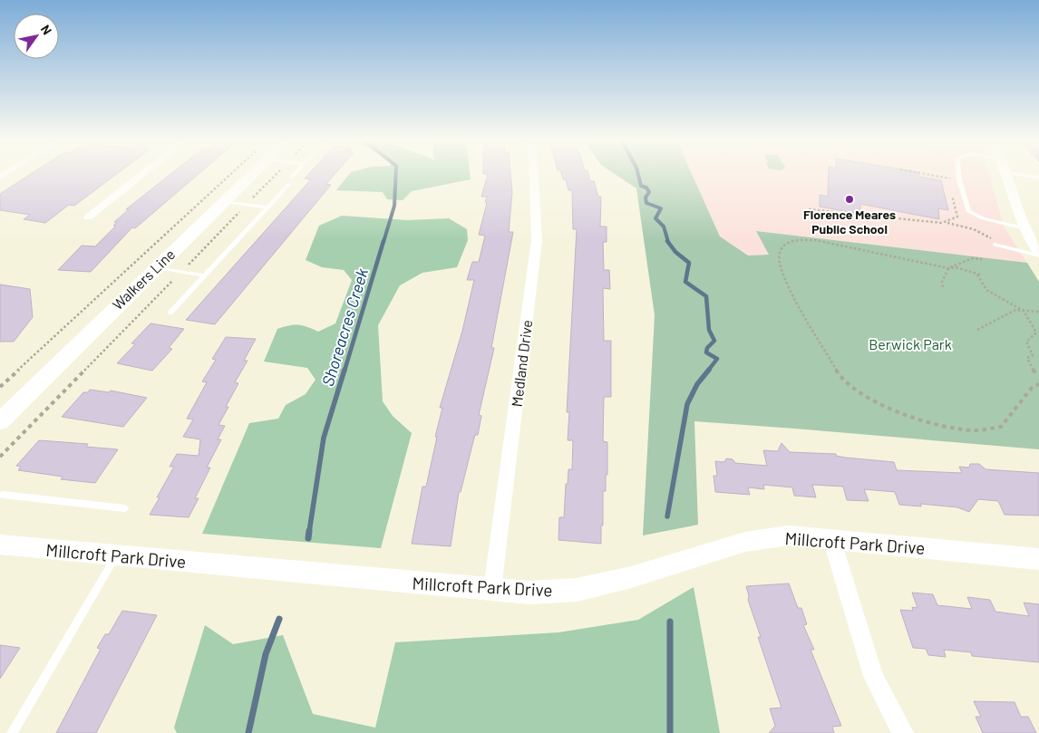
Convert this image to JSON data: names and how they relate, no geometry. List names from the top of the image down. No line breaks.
{"streets":{"main road":["Walkers Line"],"street":["Medland Drive","Millcroft Park Drive"]},"crossings":[["Medland Drive","Millcroft Park Drive"]],"water":["Shoreacres Creek"],"parks":["Berwick Park"],"places":["Florence Meares Public School"],"north":"top right"}
